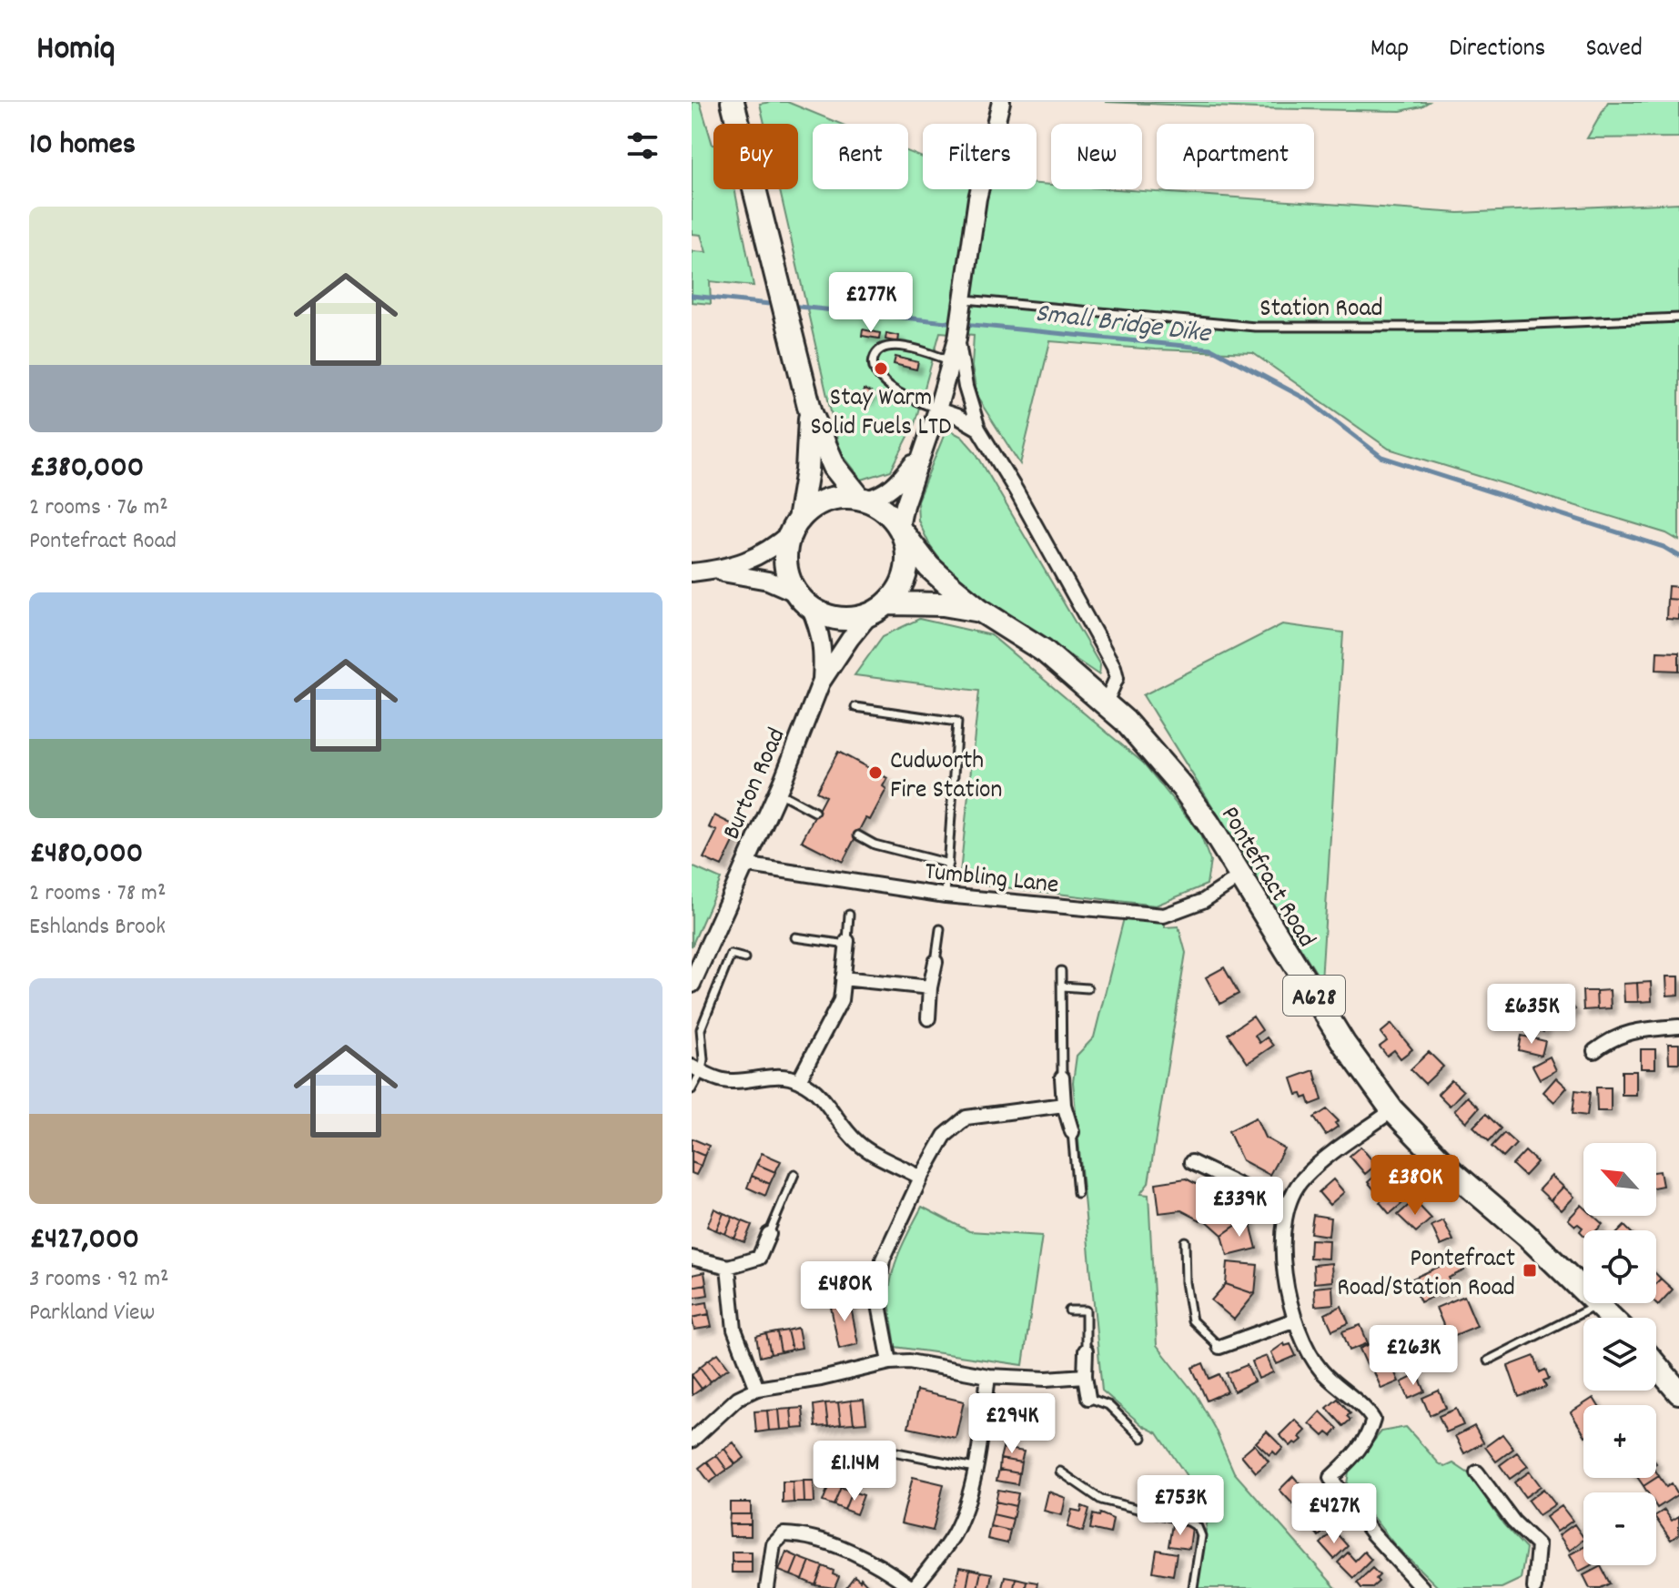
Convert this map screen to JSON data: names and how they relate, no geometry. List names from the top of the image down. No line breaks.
{"streets":{"highway":["Pontefract Road","A628"],"street":["Burton Road","Tumbling Lane"],"lane":["Station Road"]},"crossings":[["Burton Road","Tumbling Lane"],["Burton Road","Pontefract Road"]],"water":["Small Bridge Dike"],"places":{"other":["Stay Warm Solid Fuels LTD","Cudworth Fire Station"],"transit":["Pontefract Road/Station Road"]},"north":"top left","page":{"header":"Homiq","nav":["Map","Directions","Saved"],"heading":"10 homes","chip":["Buy","Rent","Filters","New","Apartment"],"list":[{"name":"£380,000","note":"2 rooms · 76 m² · Pontefract Road"},{"name":"£480,000","note":"2 rooms · 78 m² · Eshlands Brook"},{"name":"£427,000","note":"3 rooms · 92 m² · Parkland View"}],"price":["£277K","£635K","£380K","£339K","£480K","£263K","£294K","£1.14M","£753K","£427K"],"map_buttons":["+","−"]}}
